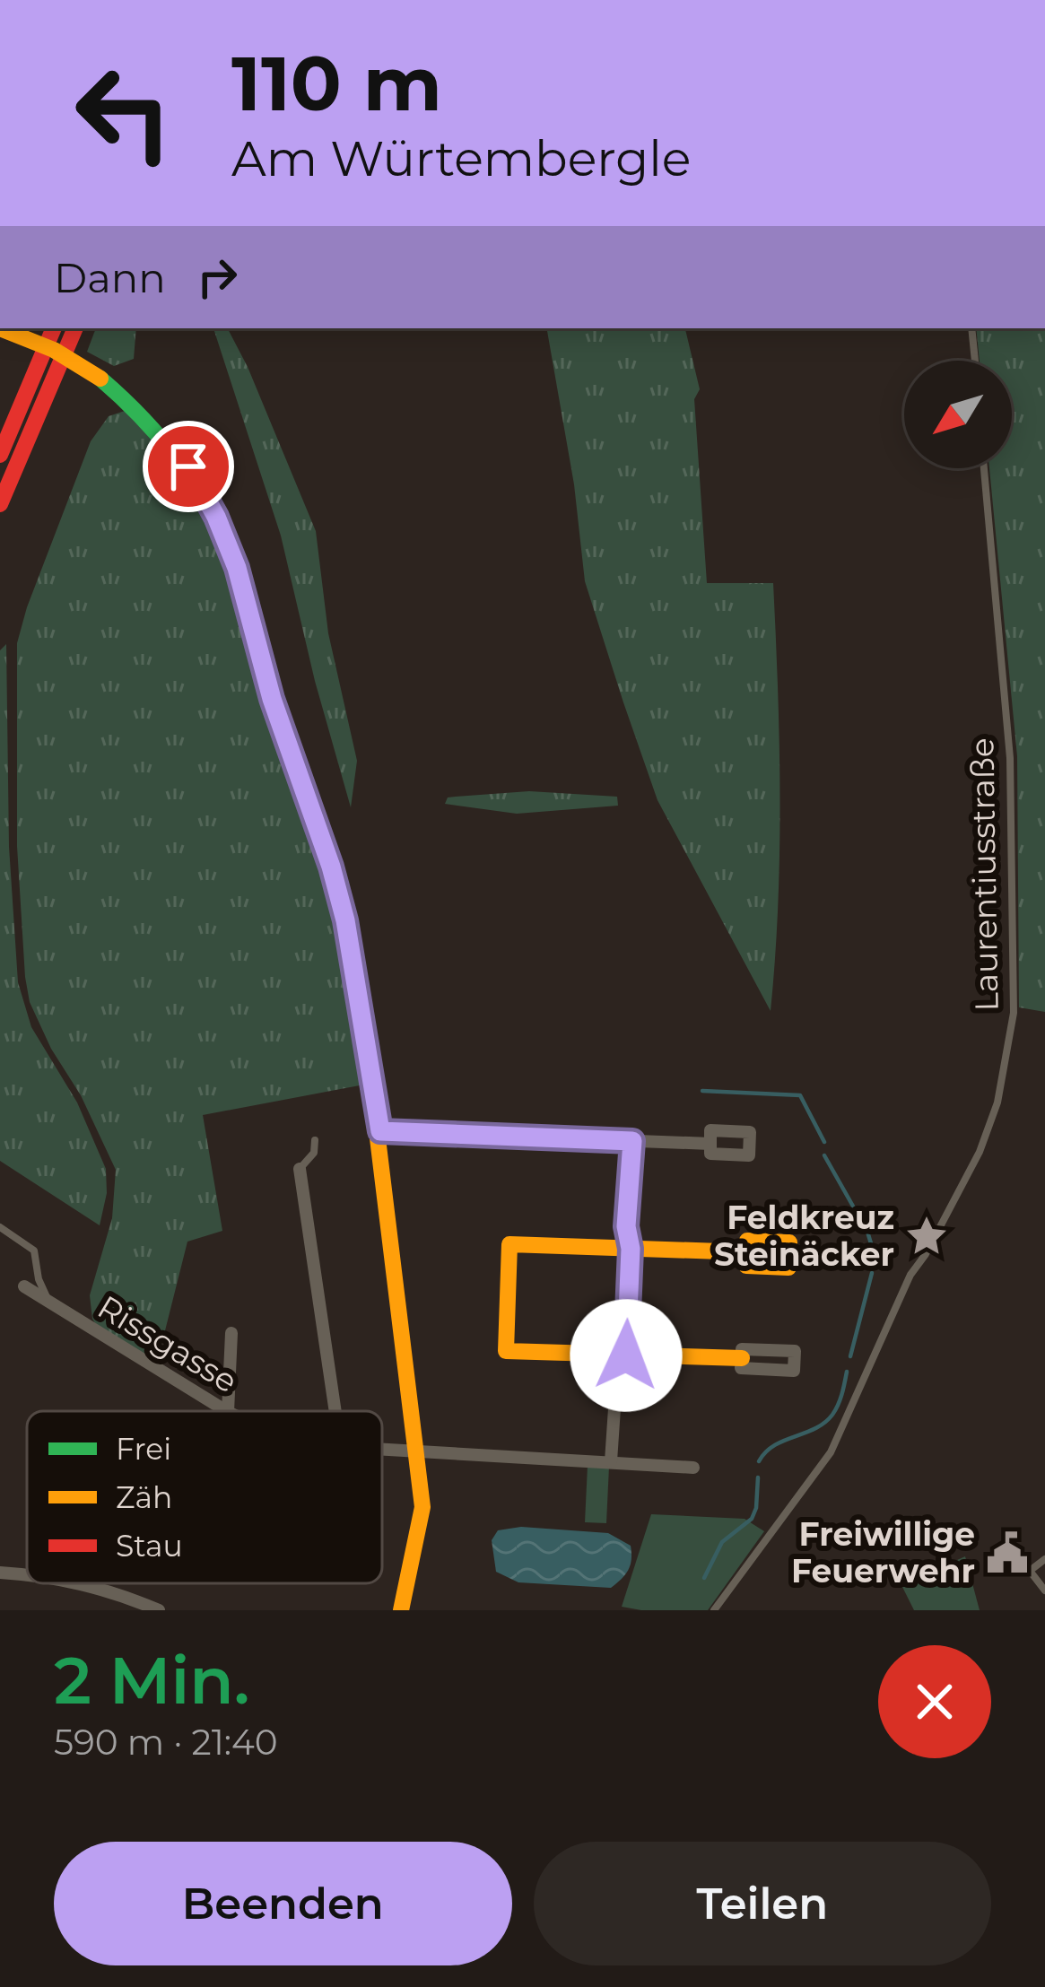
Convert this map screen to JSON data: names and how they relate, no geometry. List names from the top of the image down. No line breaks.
{"streets":{"street":["Rissgasse"],"lane":["Laurentiusstraße"]},"places":{"place":["Feldkreuz Steinäcker"],"public building":["Freiwillige Feuerwehr"]},"legend":["Frei","Zäh","Stau"],"north":"bottom left","page":{"turn":["110 m","Am Würtembergle"],"then":"Dann","heading":["2 Min.","590 m · 21:40"],"buttons":["Beenden","Teilen"]}}
